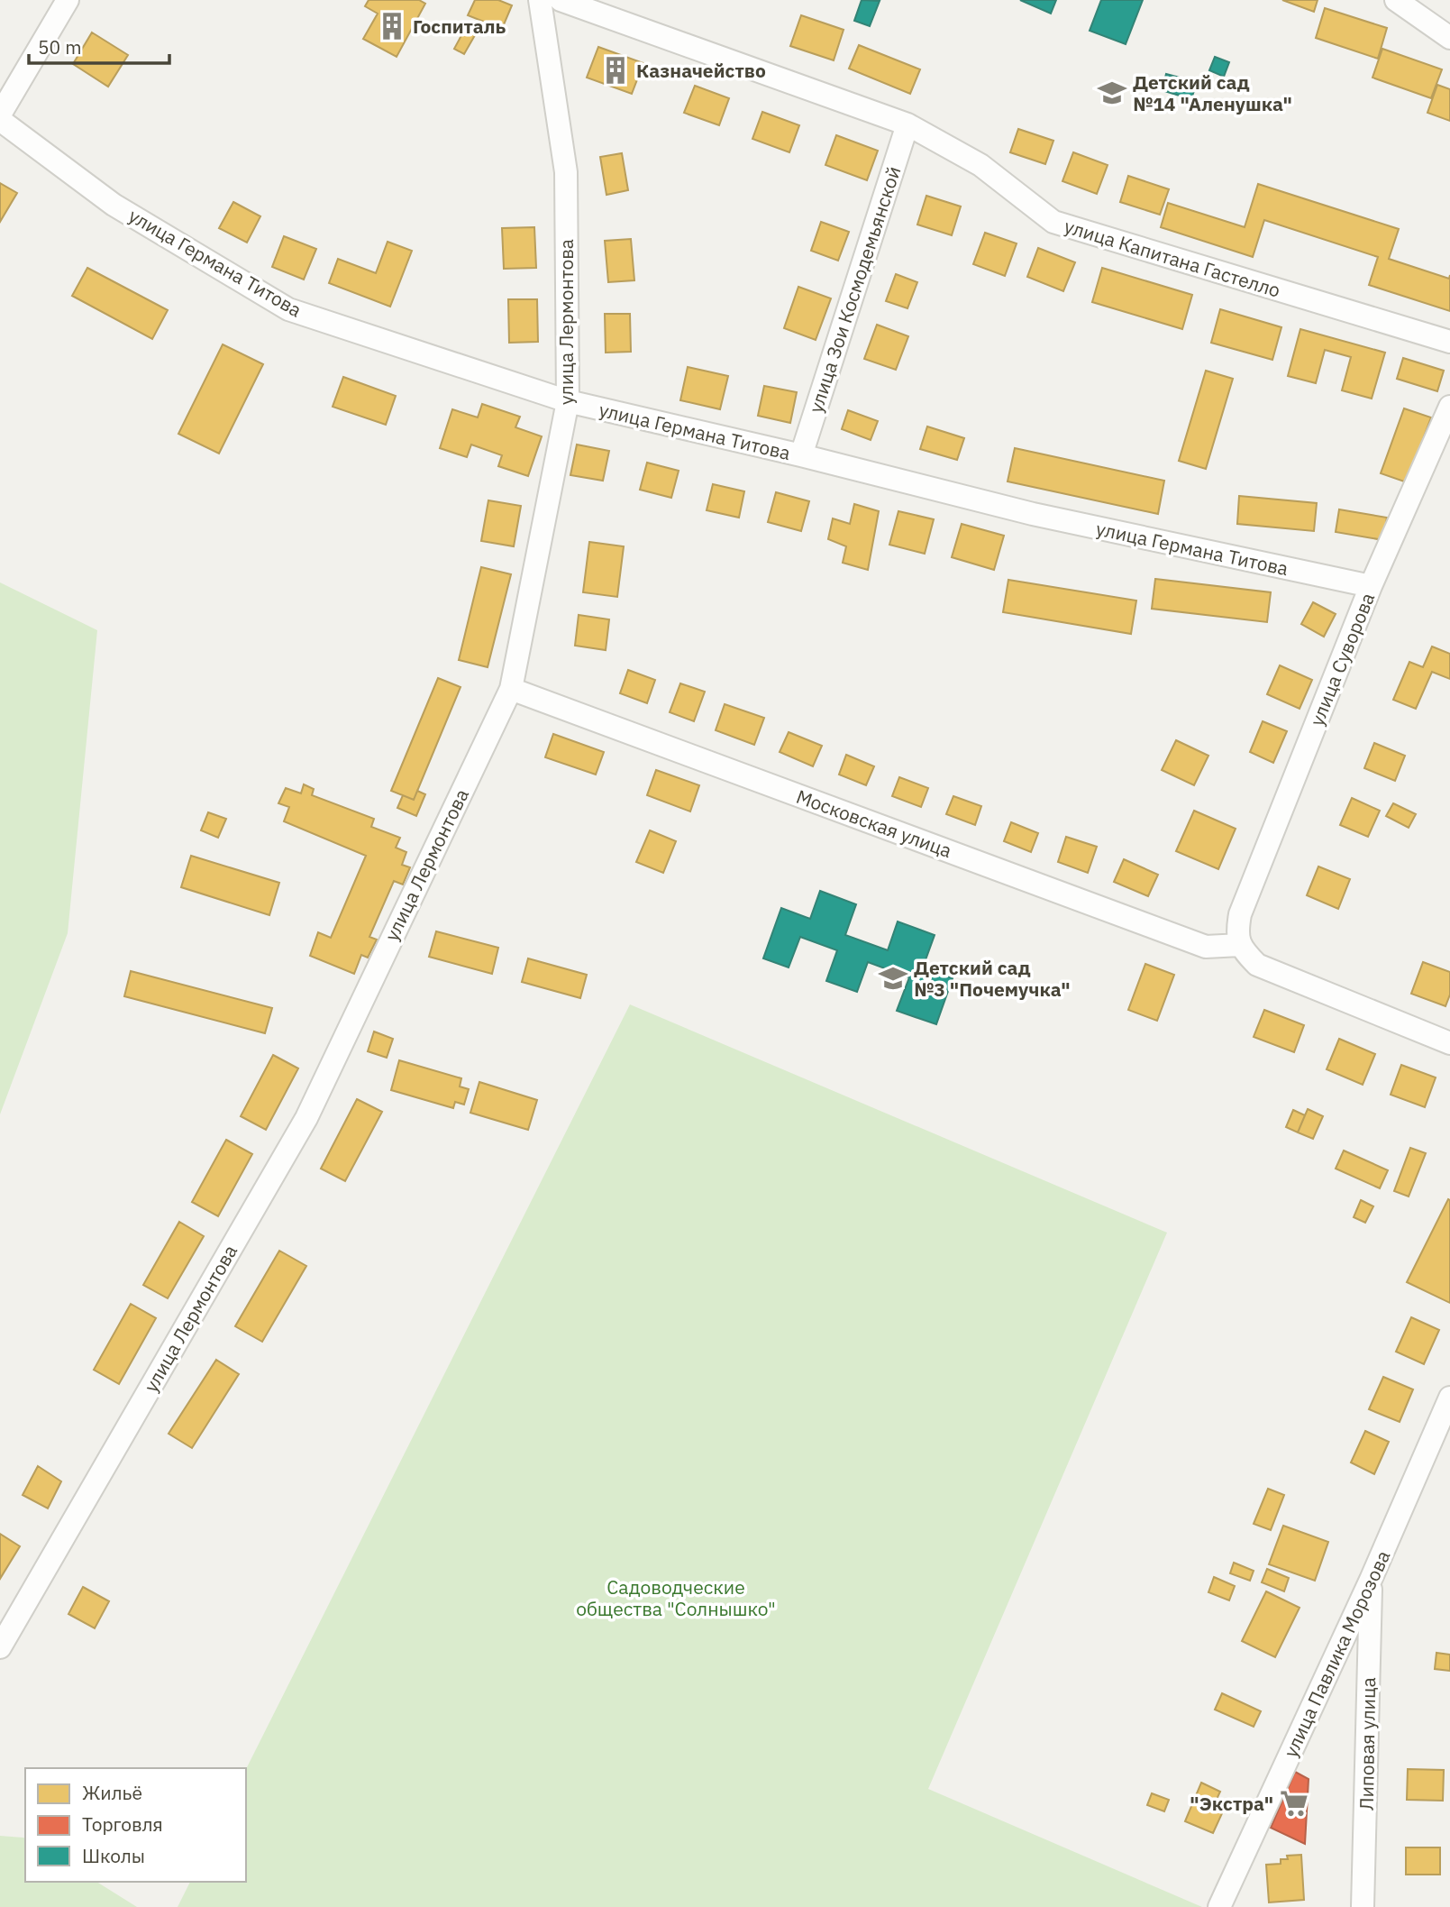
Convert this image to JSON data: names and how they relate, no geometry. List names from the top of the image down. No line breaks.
{"streets":{"street":["улица Капитана Гастелло","улица Германа Титова","улица Зои Космодемьянской","улица Лермонтова","улица Суворова","Московская улица","улица Павлика Морозова","Липовая улица"]},"crossings":[["улица Капитана Гастелло","улица Зои Космодемьянской"],["улица Германа Титова","улица Зои Космодемьянской"],["улица Германа Титова","улица Лермонтова"],["улица Германа Титова","улица Суворова"],["улица Лермонтова","Московская улица"],["улица Суворова","Московская улица"],["улица Павлика Морозова","Липовая улица"]],"parks":["Садоводческие общества \"Солнышко\""],"places":{"building":["Госпиталь","Казначейство"],"school or university":["Детский сад №14 \"Аленушка\"","Детский сад №3 \"Почемучка\""],"supermarket":["\"Экстра\""]},"legend":["Жильё","Торговля","Школы"],"scale_bar":"50 m"}
